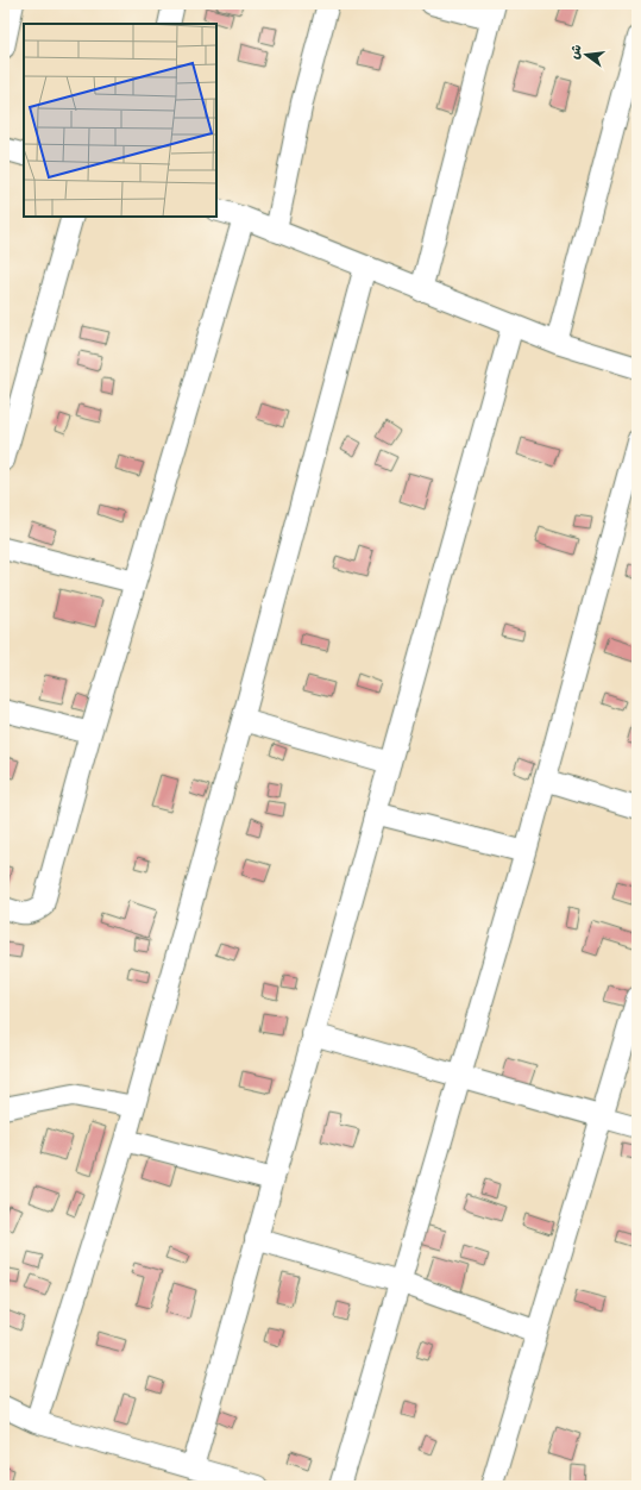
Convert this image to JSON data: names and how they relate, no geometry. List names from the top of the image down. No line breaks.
{"north":"left"}
